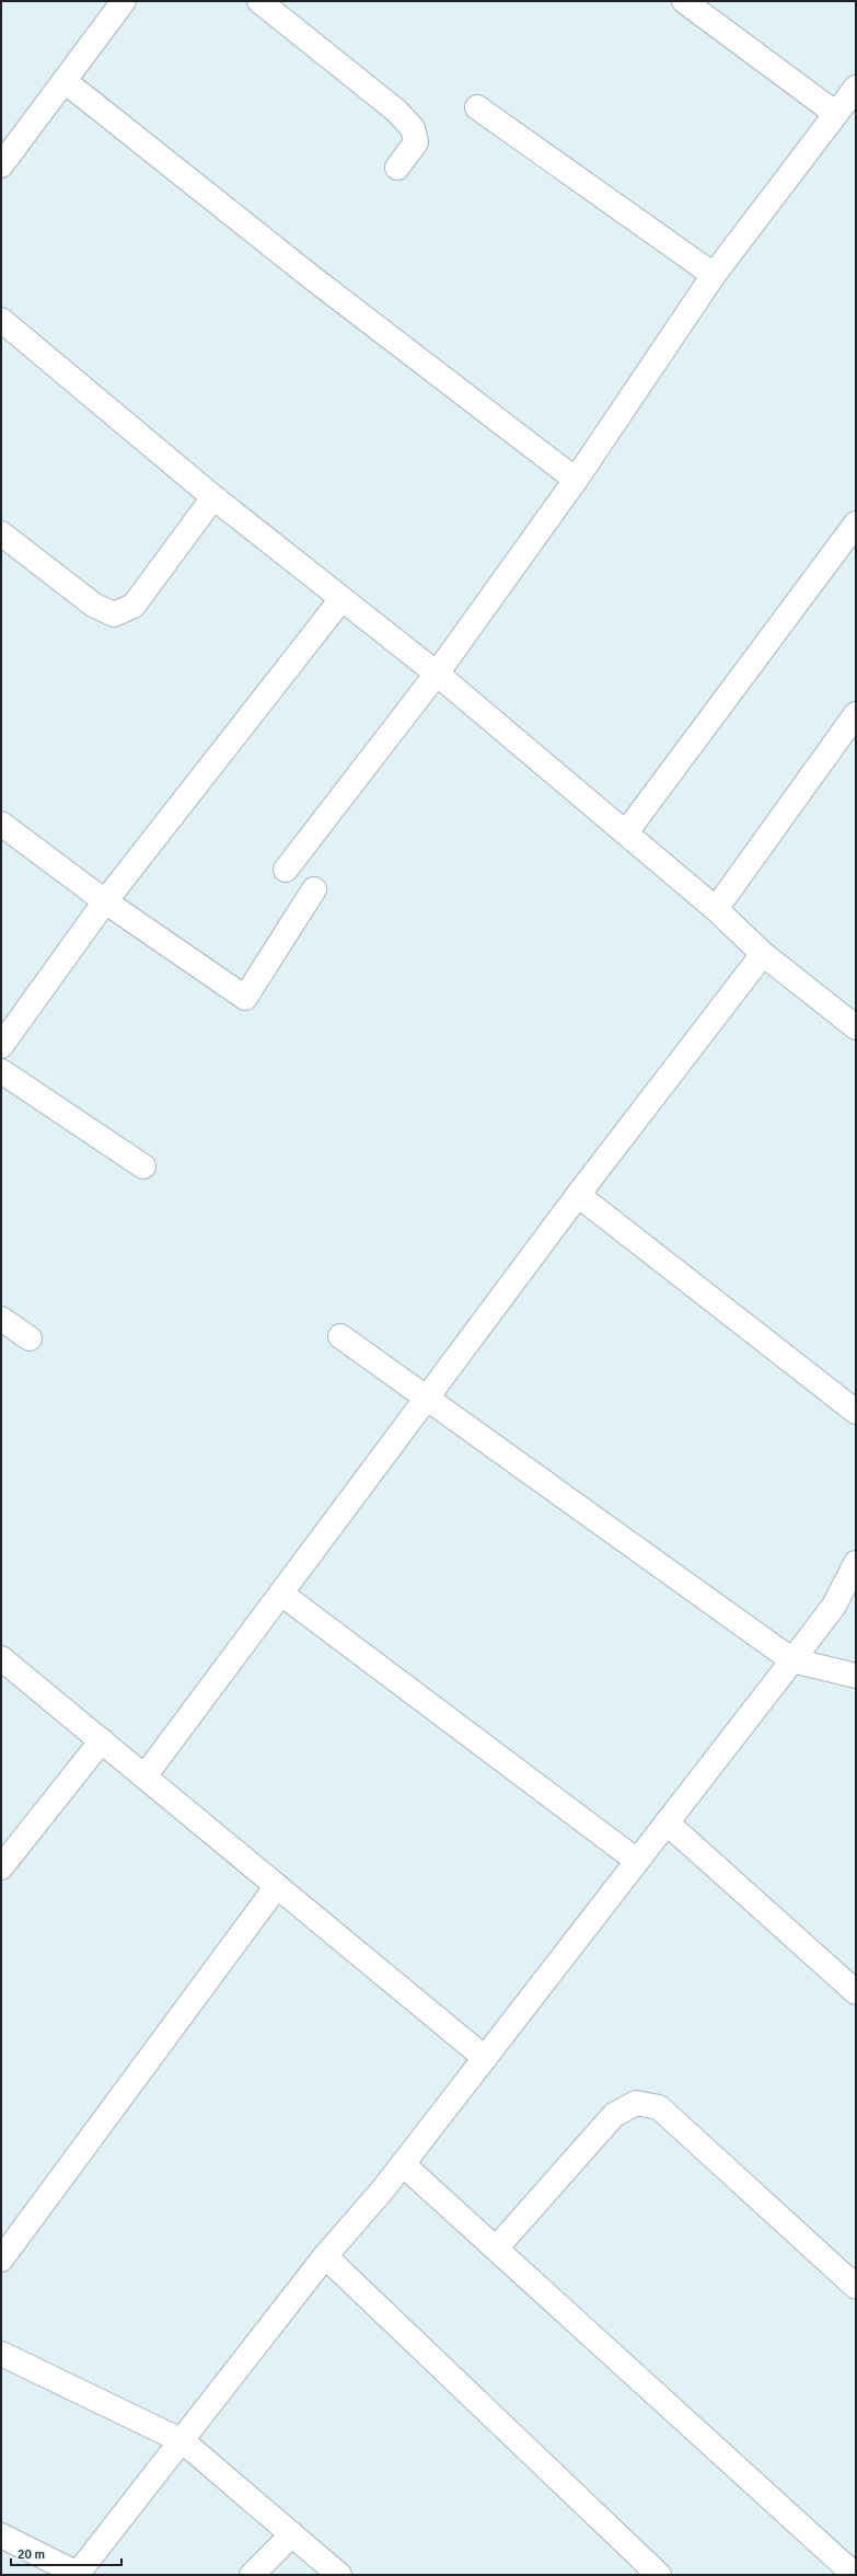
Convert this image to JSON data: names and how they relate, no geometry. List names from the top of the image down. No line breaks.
{"scale_bar":"20 m"}
